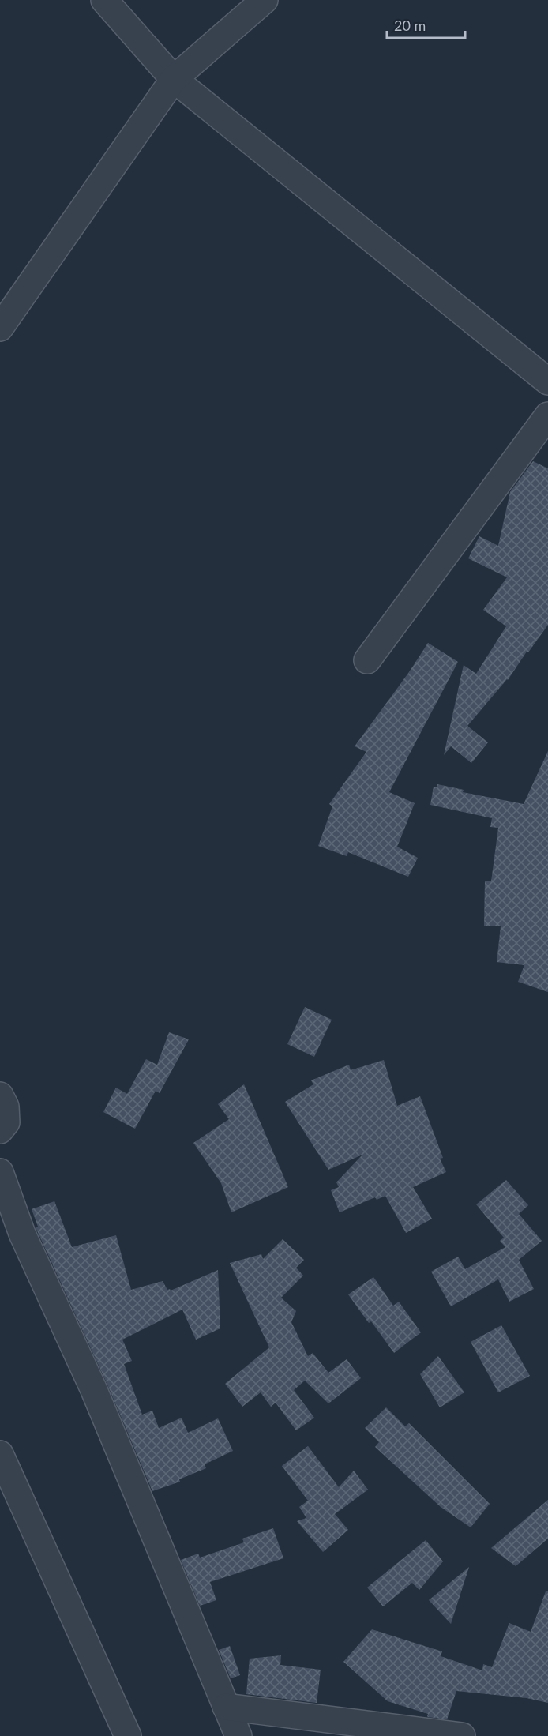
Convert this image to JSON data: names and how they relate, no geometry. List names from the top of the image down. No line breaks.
{"scale_bar":"20 m"}
